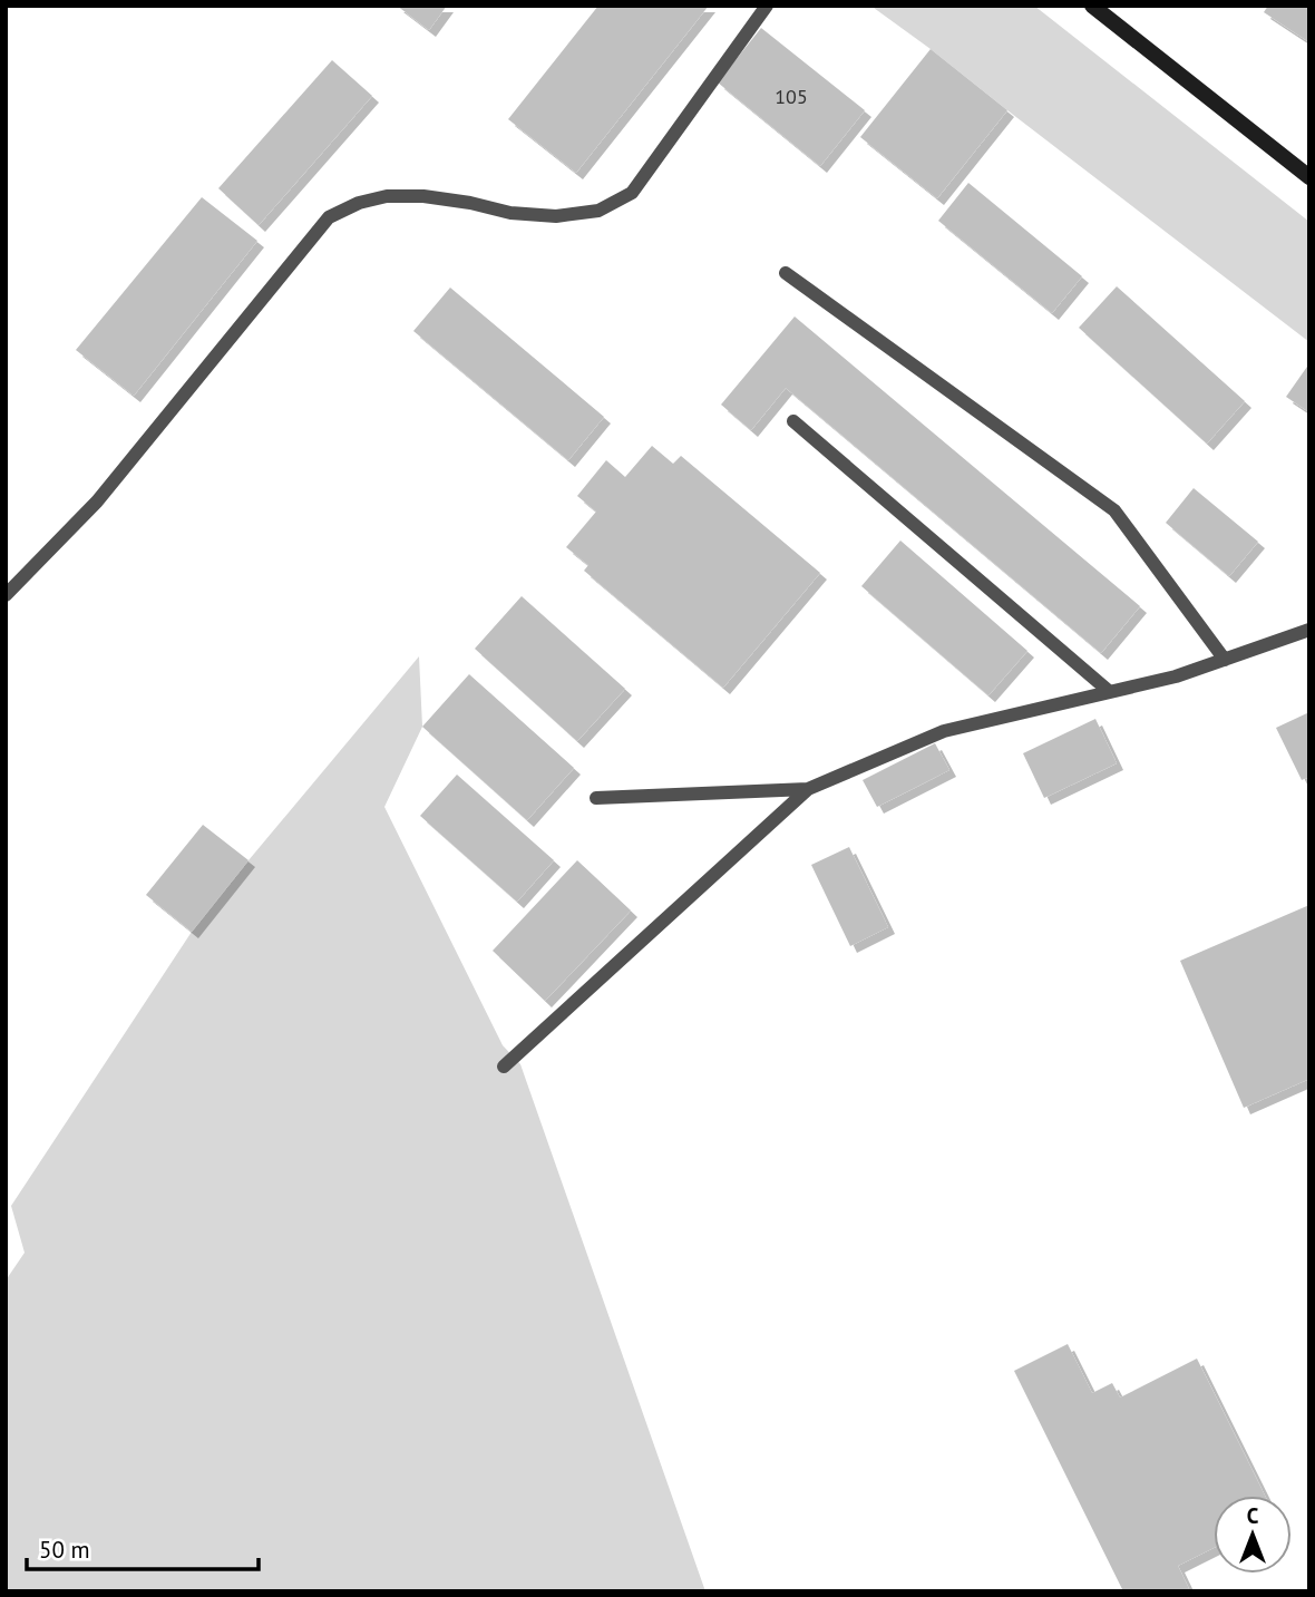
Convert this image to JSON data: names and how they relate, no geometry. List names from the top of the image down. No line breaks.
{"house_numbers":["105"],"scale_bar":"50 m","north":"top"}
